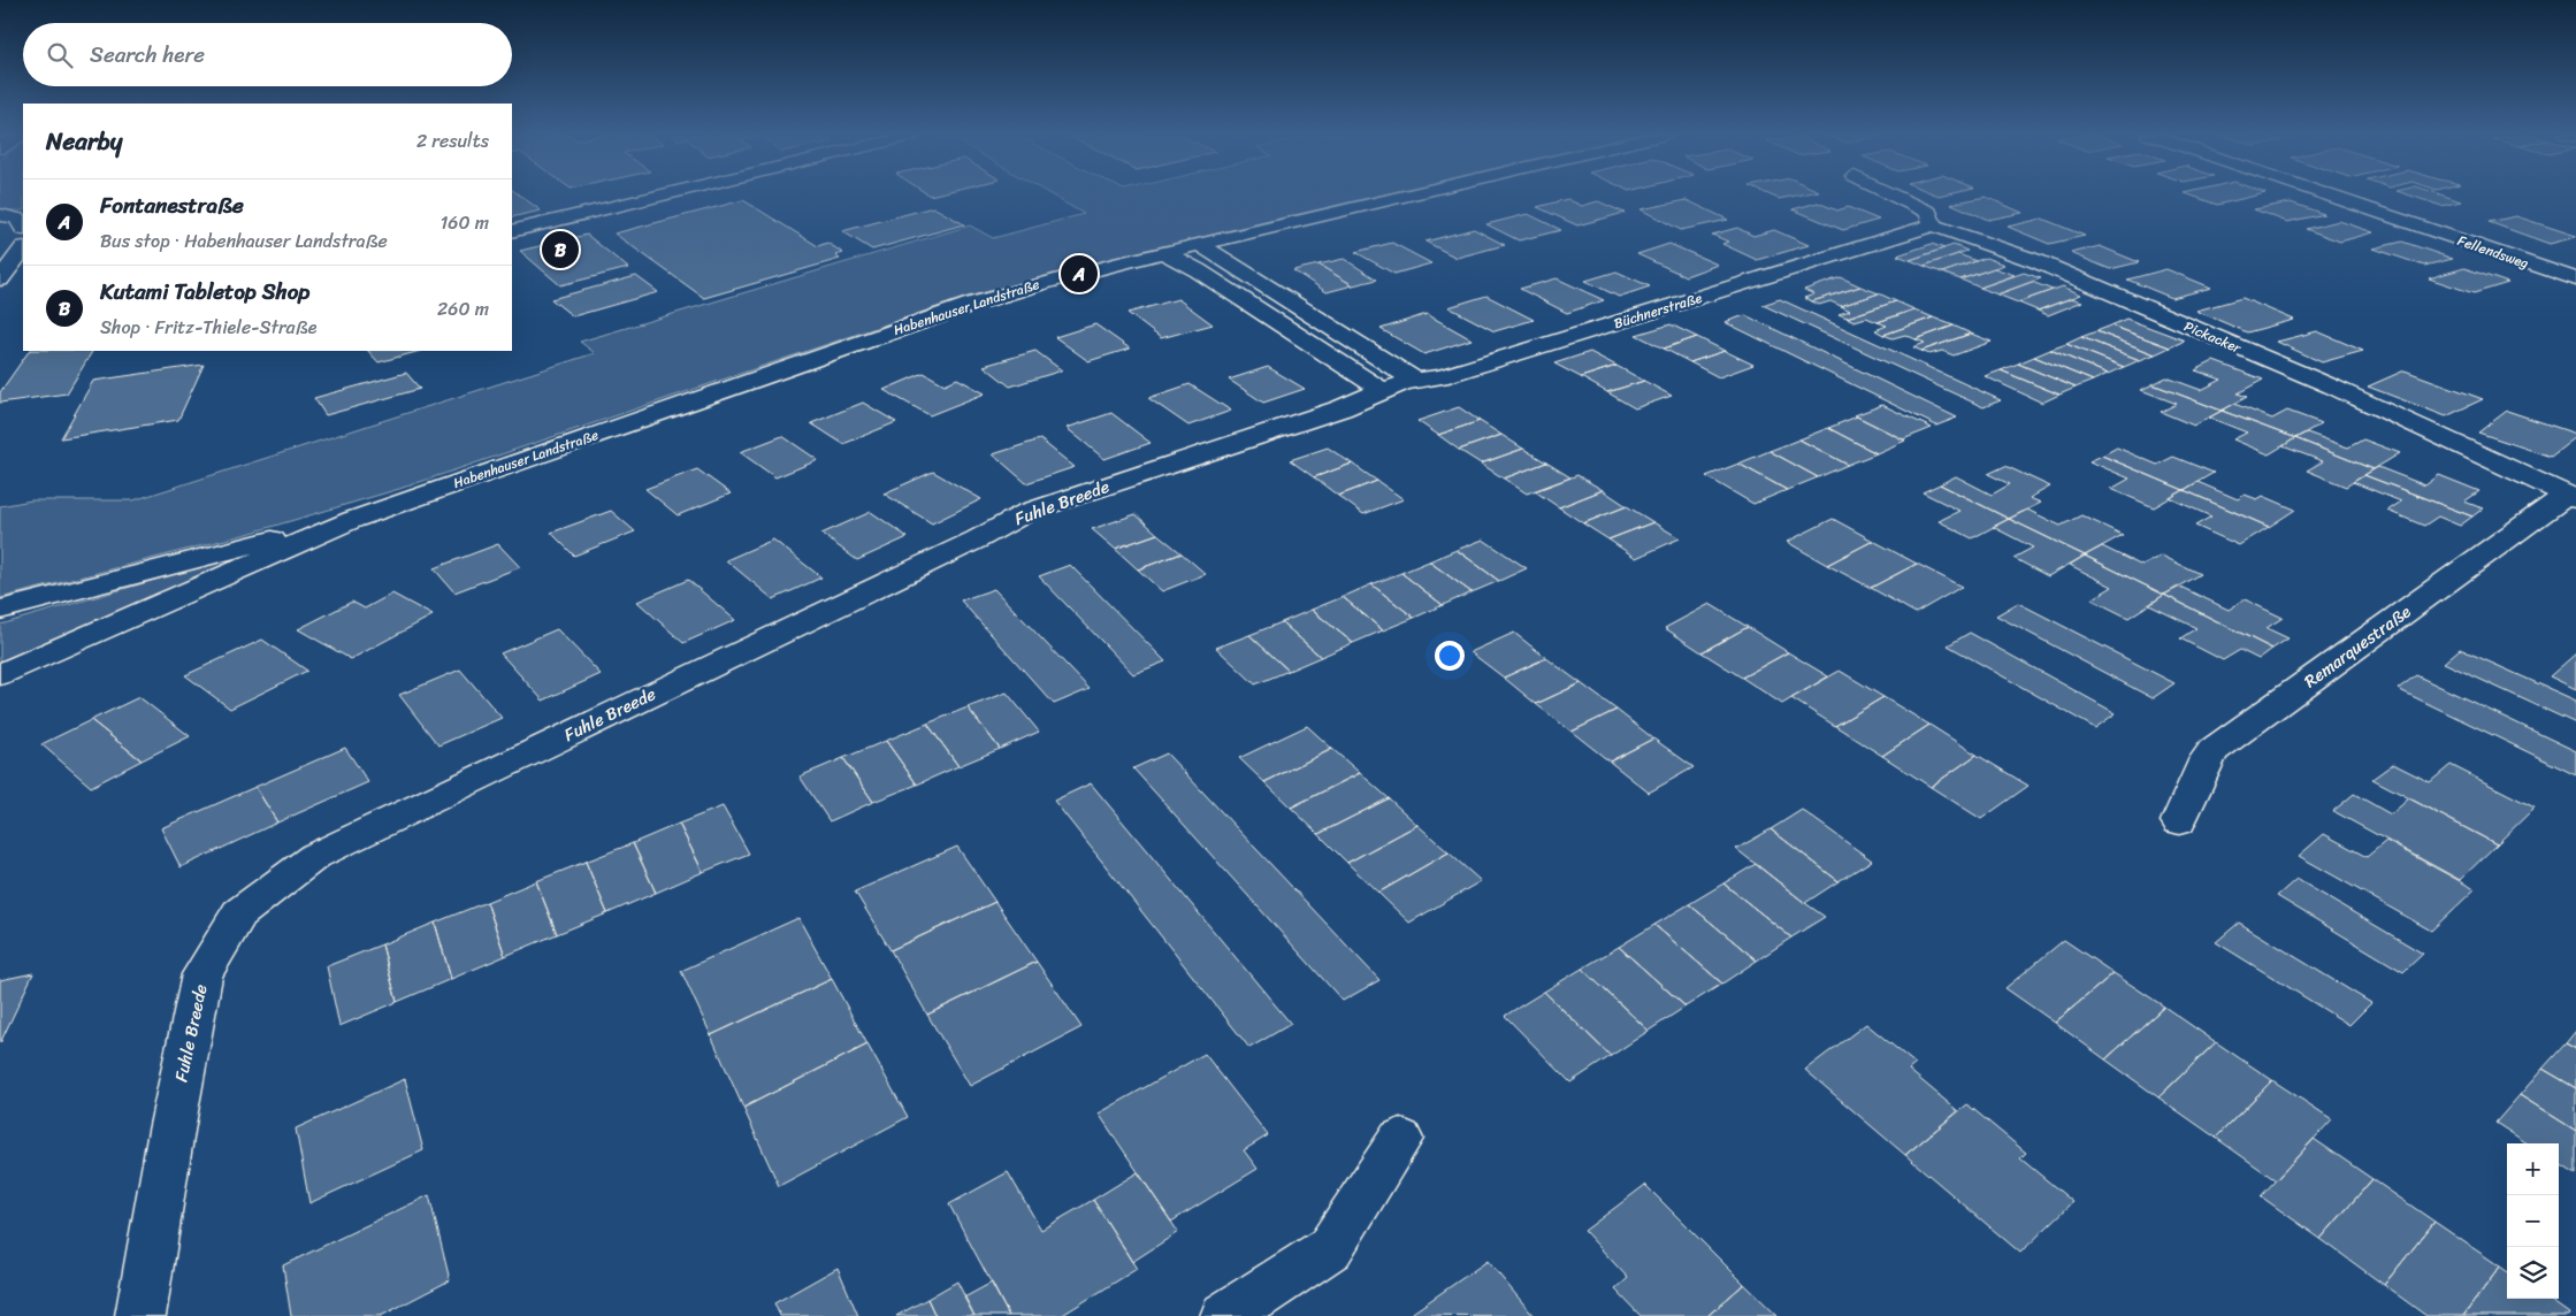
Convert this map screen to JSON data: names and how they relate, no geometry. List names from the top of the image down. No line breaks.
{"streets":{"street":["Fellendsweg","Habenhauser Landstraße","Büchnerstraße","Pickacker","Fuhle Breede","Remarquestraße"]},"crossings":[["Büchnerstraße","Pickacker"],["Büchnerstraße","Fuhle Breede"],["Pickacker","Remarquestraße"]],"page":{"search":"Search here","heading":["Nearby","2 results"],"list":[{"mark":"A","name":"Fontanestraße","note":"Bus stop · Habenhauser Landstraße","value":"160 m"},{"mark":"B","name":"Kutami Tabletop Shop","note":"Shop · Fritz-Thiele-Straße","value":"260 m"}],"pins":["B","A"],"map_buttons":["+","−"]}}
